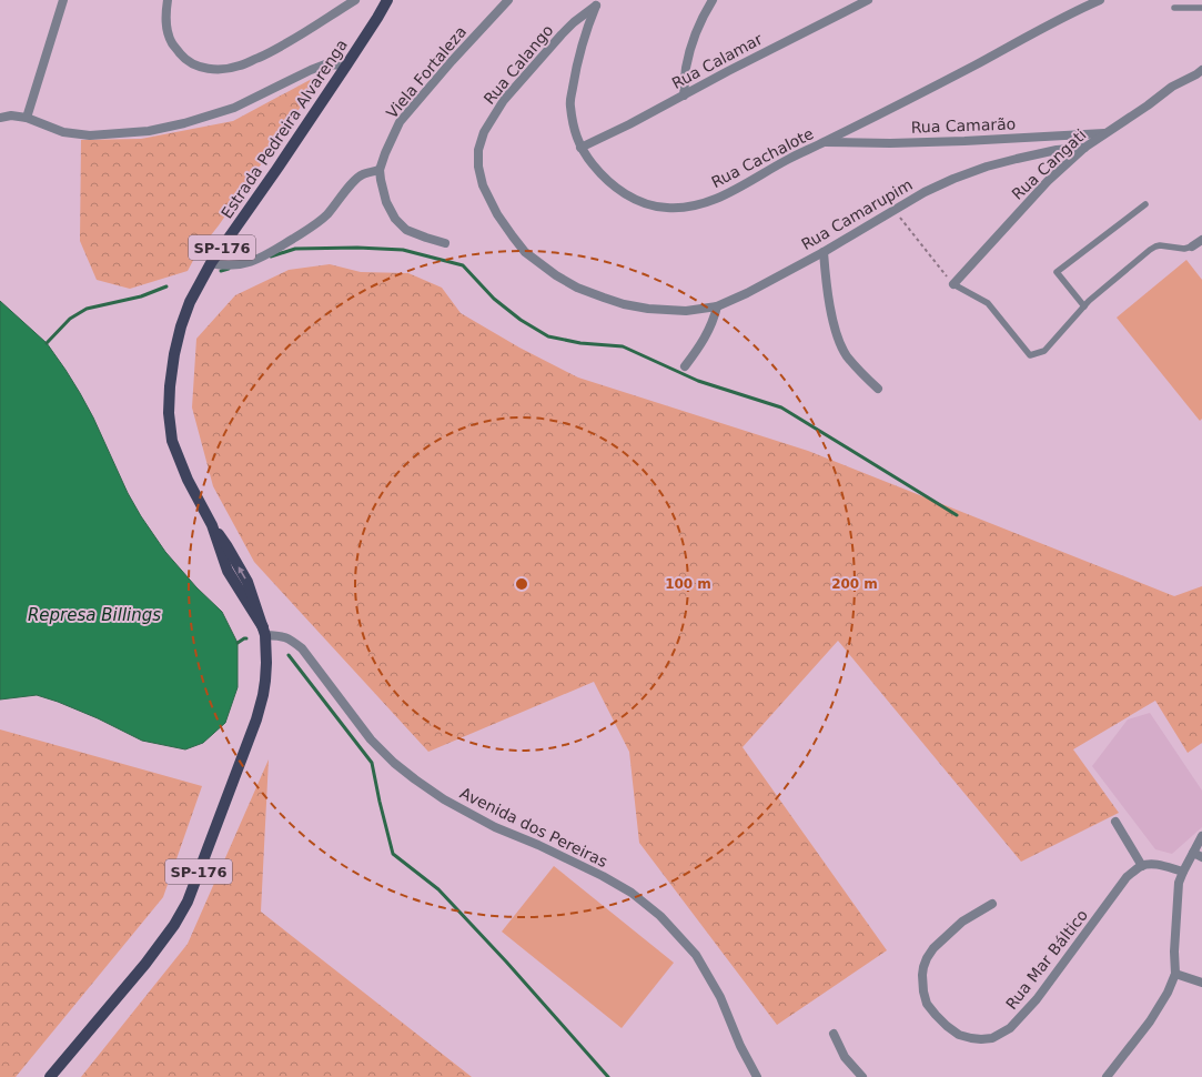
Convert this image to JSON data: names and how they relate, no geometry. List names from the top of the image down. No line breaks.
{"streets":{"main road":["Estrada Pedreira Alvarenga","SP-176"],"street":["Rua Calamar","Rua Calango","Viela Fortaleza","Rua Camarão","Rua Cachalote","Rua Cangati","Rua Camarupim","Avenida dos Pereiras","Rua Mar Báltico"]},"crossings":[["Rua Calamar","Rua Cachalote"],["Rua Calango","Rua Cachalote"],["Rua Calango","Rua Camarupim"],["Rua Camarão","Rua Cachalote"],["Rua Camarão","Rua Cangati"],["Estrada Pedreira Alvarenga","Avenida dos Pereiras"],["Rua Cangati","Rua Camarupim"]],"water":["Represa Billings"],"rings":["100 m","200 m"]}
